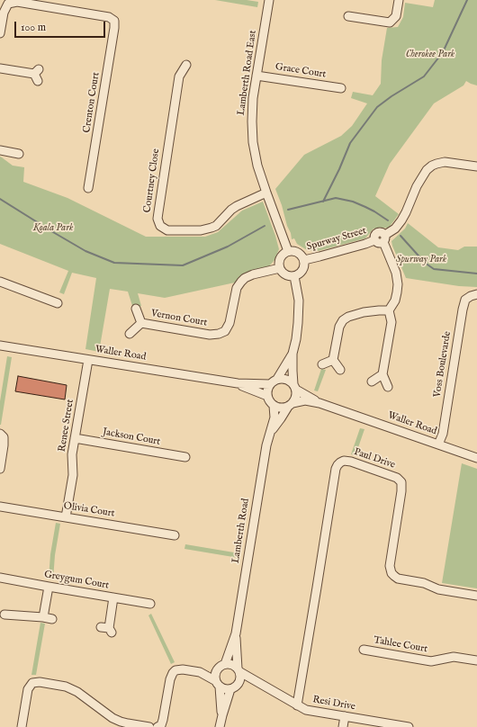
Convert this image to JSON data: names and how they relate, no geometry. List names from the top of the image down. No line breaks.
{"streets":{"street":["Grace Court","Lamberth Road East","Crenton Court","Courtney Close","Spurway Street","Vernon Court","Waller Road","Voss Boulevarde","Renee Street","Jackson Court","Paul Drive","Olivia Court","Lamberth Road","Greygum Court","Tahlee Court","Resi Drive"]},"crossings":[["Grace Court","Lamberth Road East"],["Lamberth Road East","Courtney Close"],["Lamberth Road East","Spurway Street"],["Lamberth Road East","Vernon Court"],["Spurway Street","Vernon Court"],["Waller Road","Voss Boulevarde"],["Waller Road","Renee Street"],["Waller Road","Lamberth Road"],["Renee Street","Jackson Court"],["Renee Street","Olivia Court"],["Paul Drive","Resi Drive"],["Lamberth Road","Resi Drive"]],"parks":["Cherokee Park","Koala Park","Spurway Park"],"scale_bar":"100 m"}
